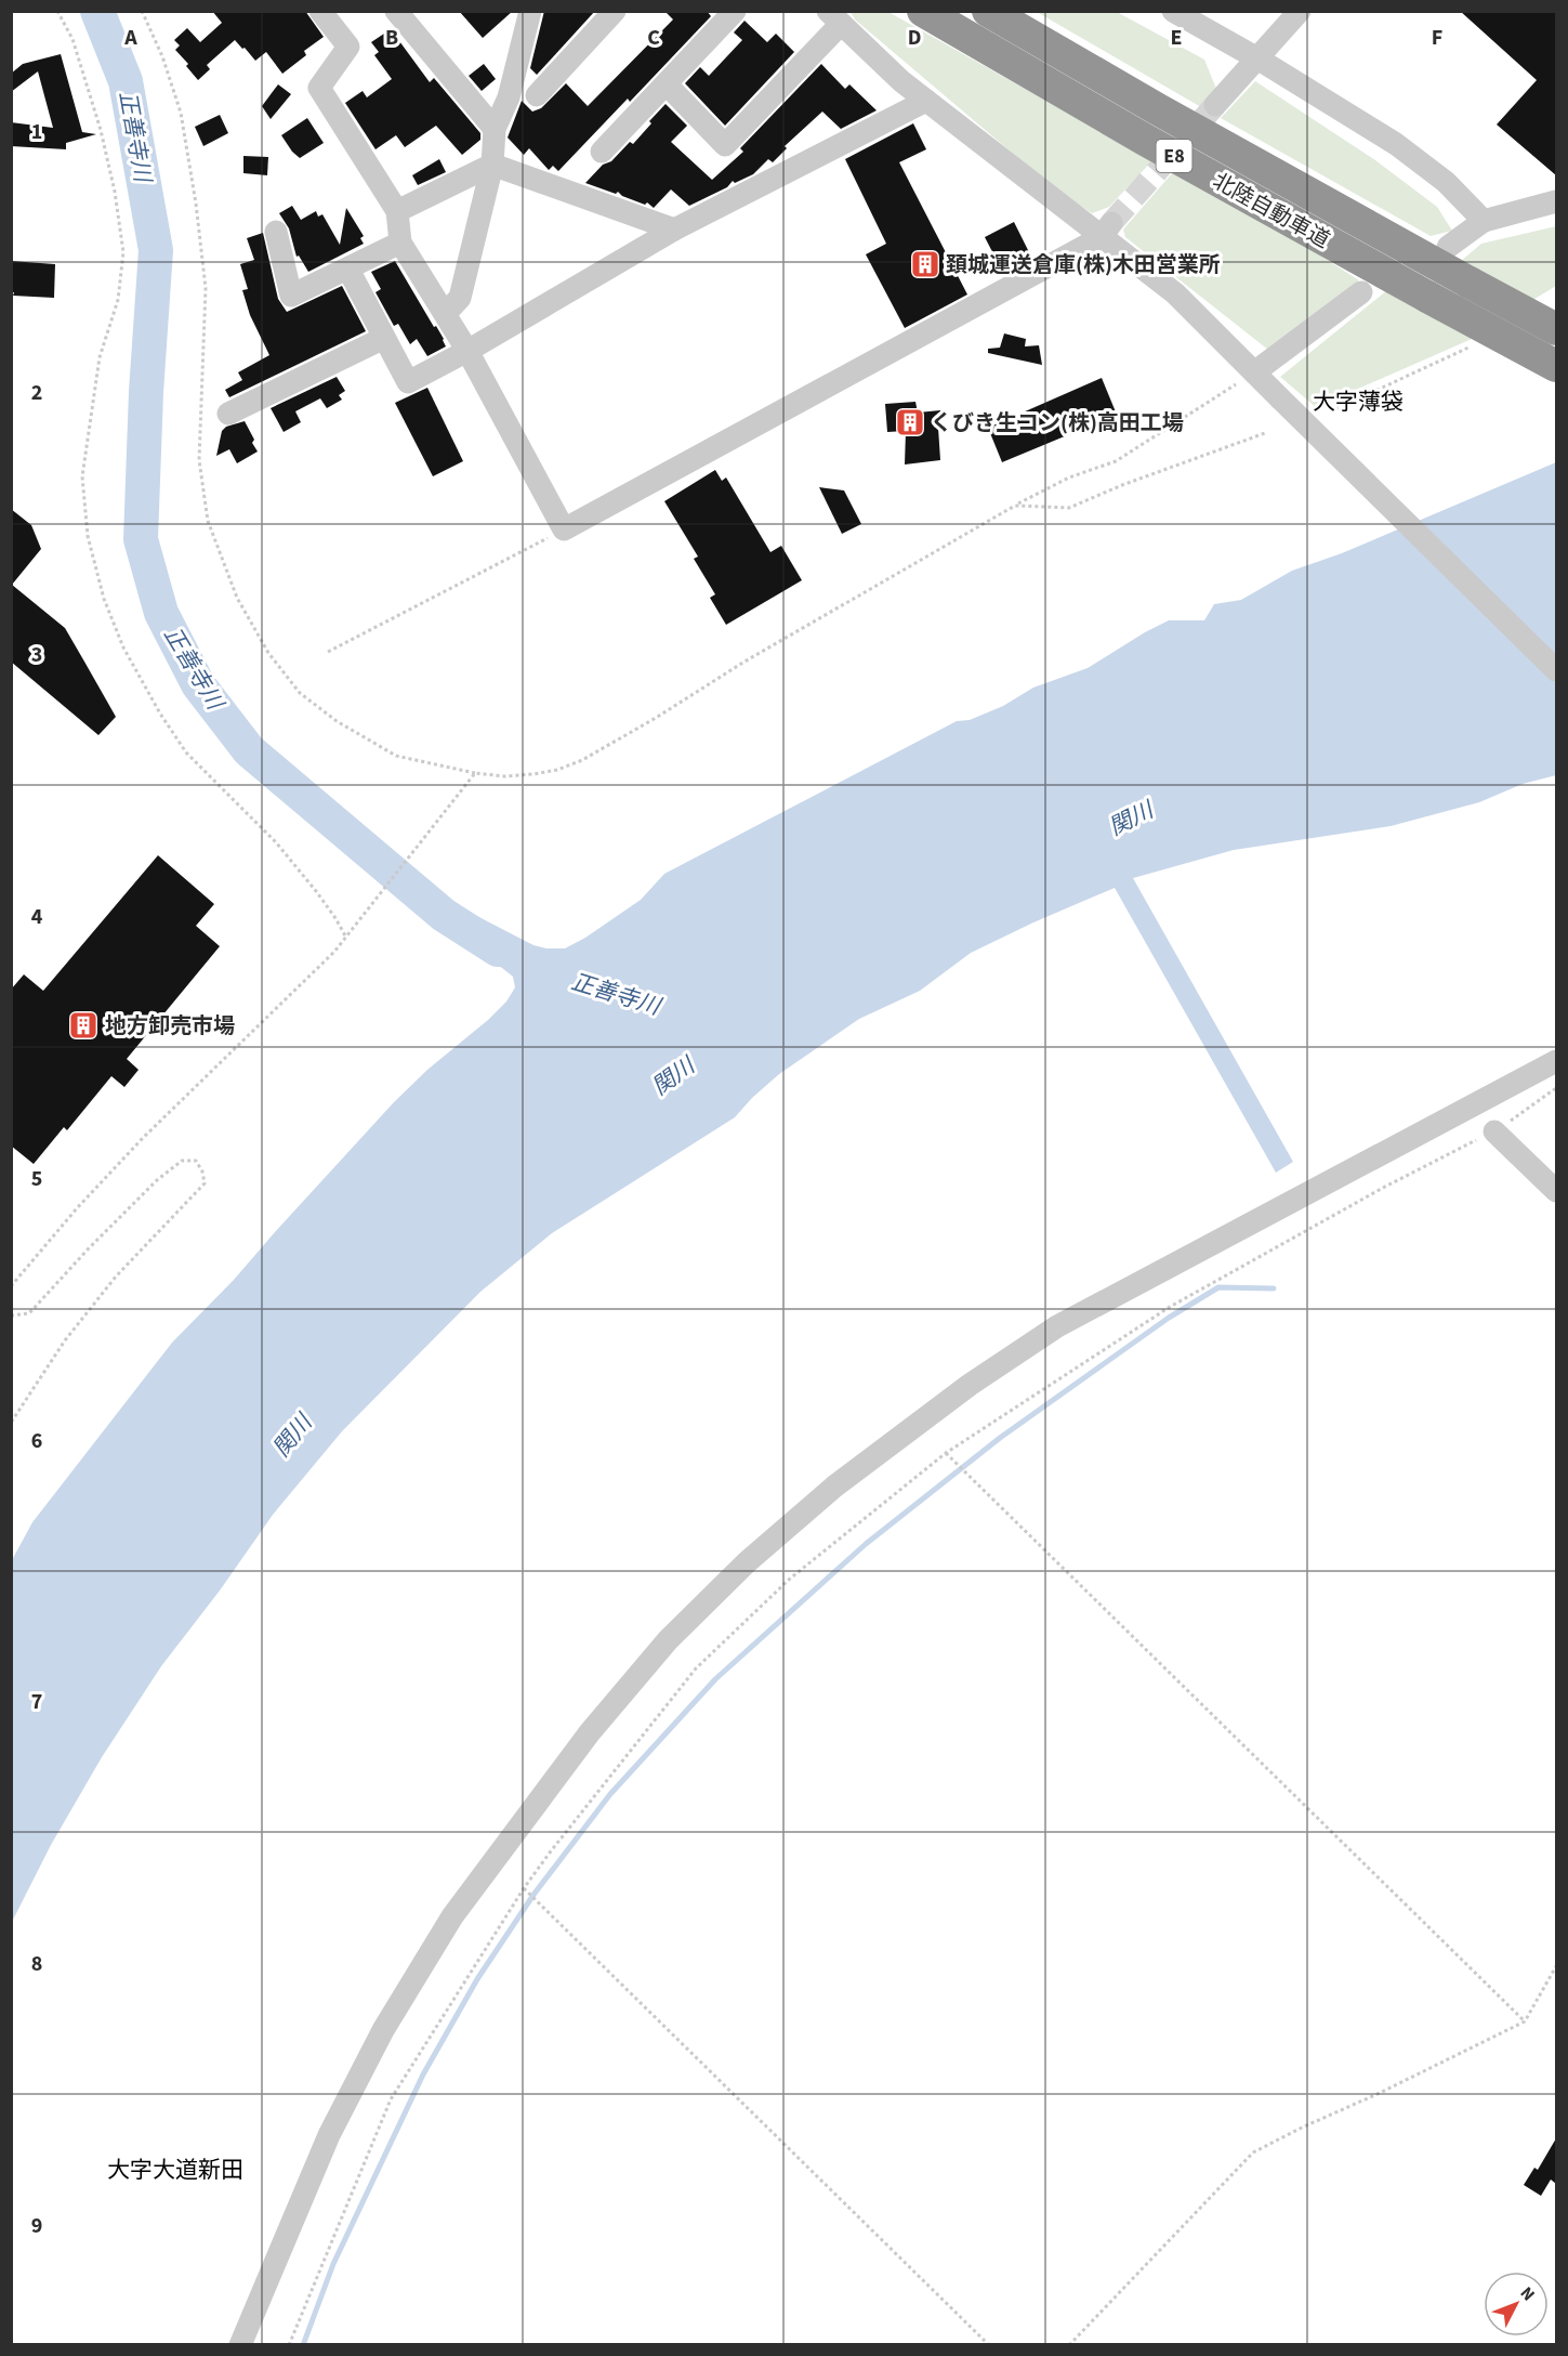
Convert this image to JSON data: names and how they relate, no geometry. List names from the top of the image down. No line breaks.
{"streets":{"highway":["E8","北陸自動車道"]},"districts":["大字薄袋","大字大道新田"],"water":["正善寺川","関川"],"places":{"building":["頚城運送倉庫(株)木田営業所","くびき生コン(株)高田工場","地方卸売市場"]},"north":"top right","grid":{"columns":["A","B","C","D","E","F"],"rows":["1","2","3","4","5","6","7","8","9"]}}
